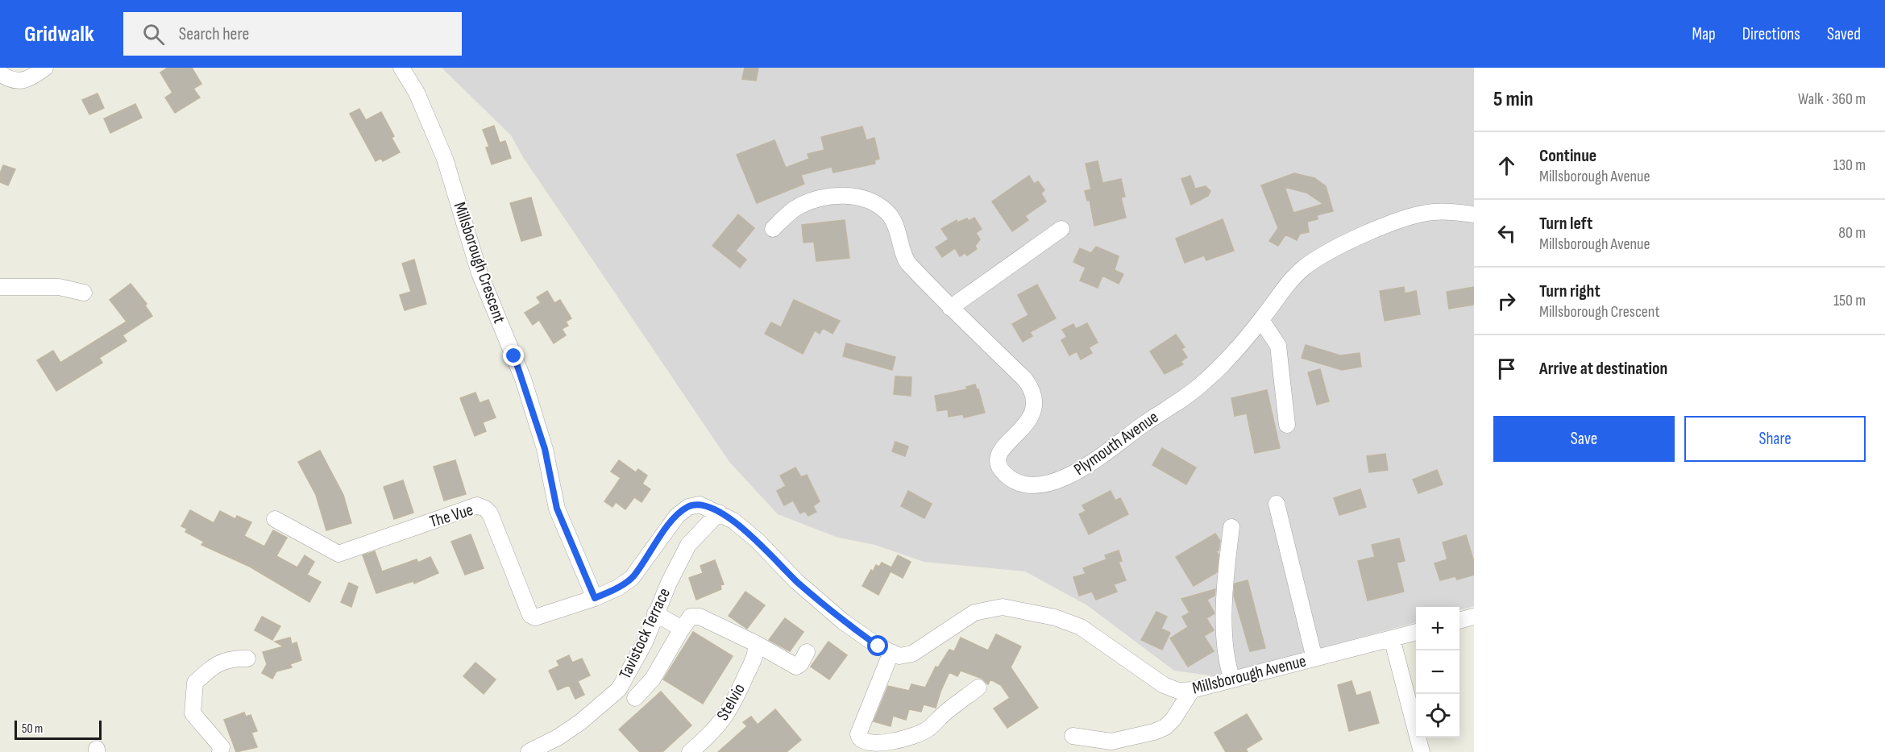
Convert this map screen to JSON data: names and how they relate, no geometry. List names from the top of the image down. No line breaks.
{"streets":{"street":["Millsborough Crescent","Plymouth Avenue","The Vue","Tavistock Terrace","Millsborough Avenue","Stelvio"]},"crossings":[["Millsborough Crescent","The Vue"]],"scale_bar":"50 m","page":{"header":"Gridwalk","search":"Search here","nav":["Map","Directions","Saved"],"heading":["5 min","Walk · 360 m"],"list":[["Continue","Millsborough Avenue","130 m"],["Turn left","Millsborough Avenue","80 m"],["Turn right","Millsborough Crescent","150 m"],"Arrive at destination"],"buttons":["Save","Share"],"map_buttons":["+","−"],"scale":"50 m"}}
